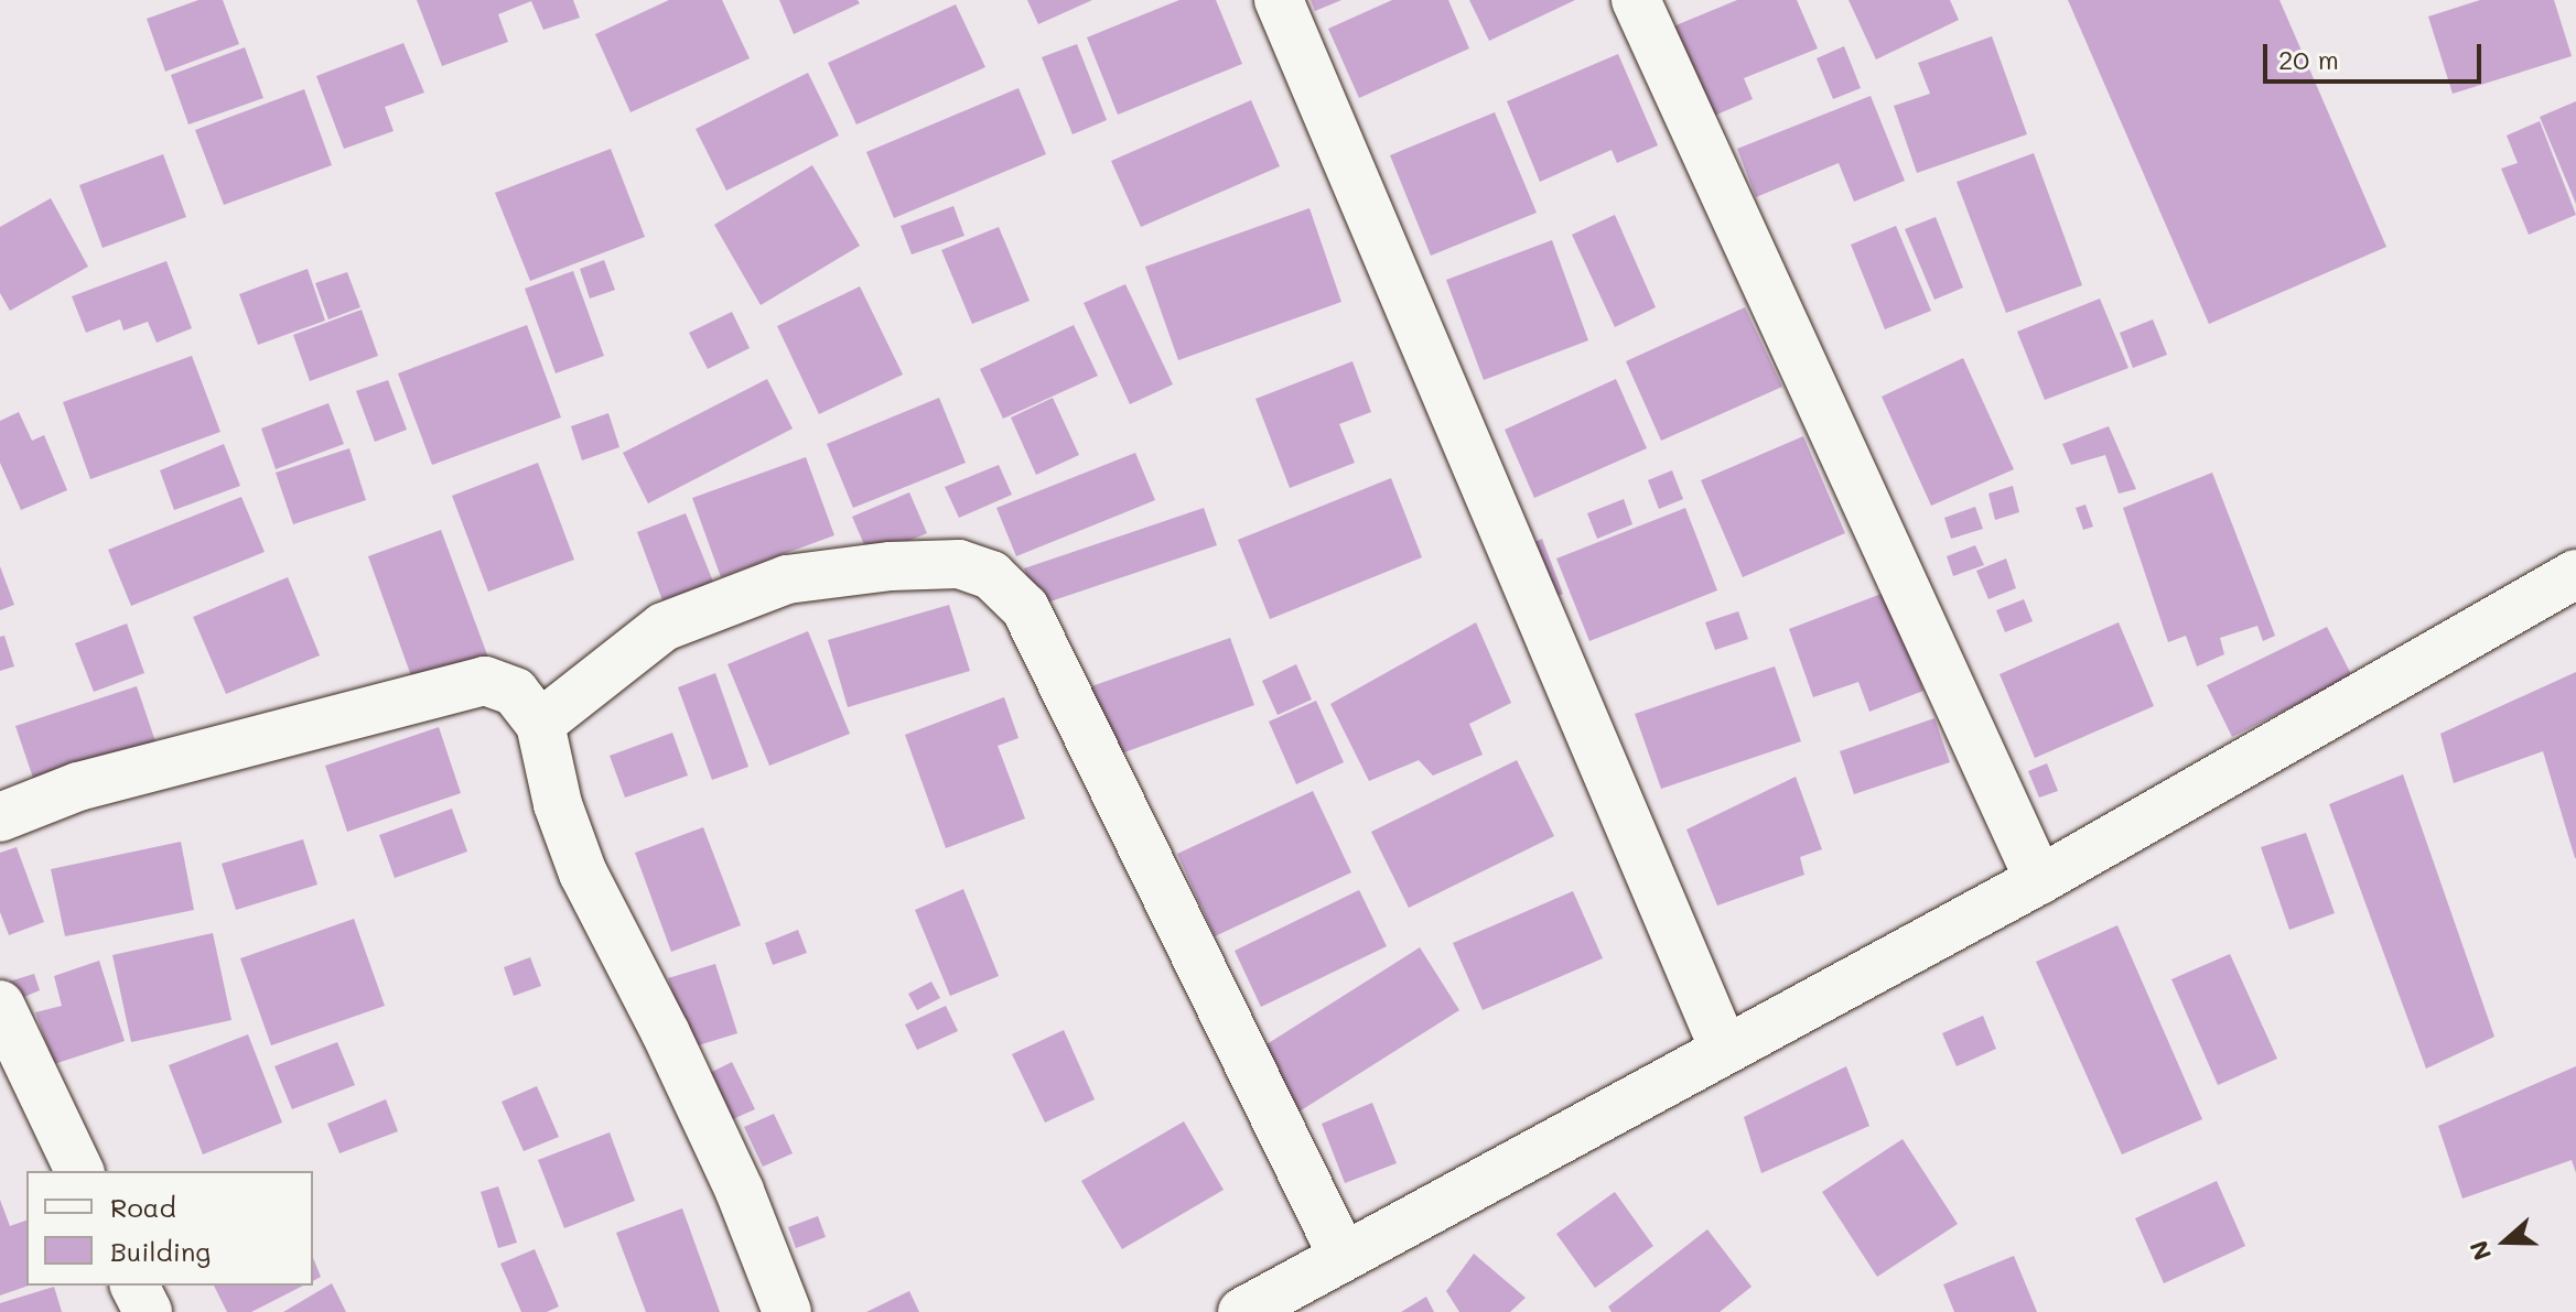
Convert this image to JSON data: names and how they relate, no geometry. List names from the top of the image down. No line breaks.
{"legend":["Road","Building"],"scale_bar":"20 m","north":"left"}
